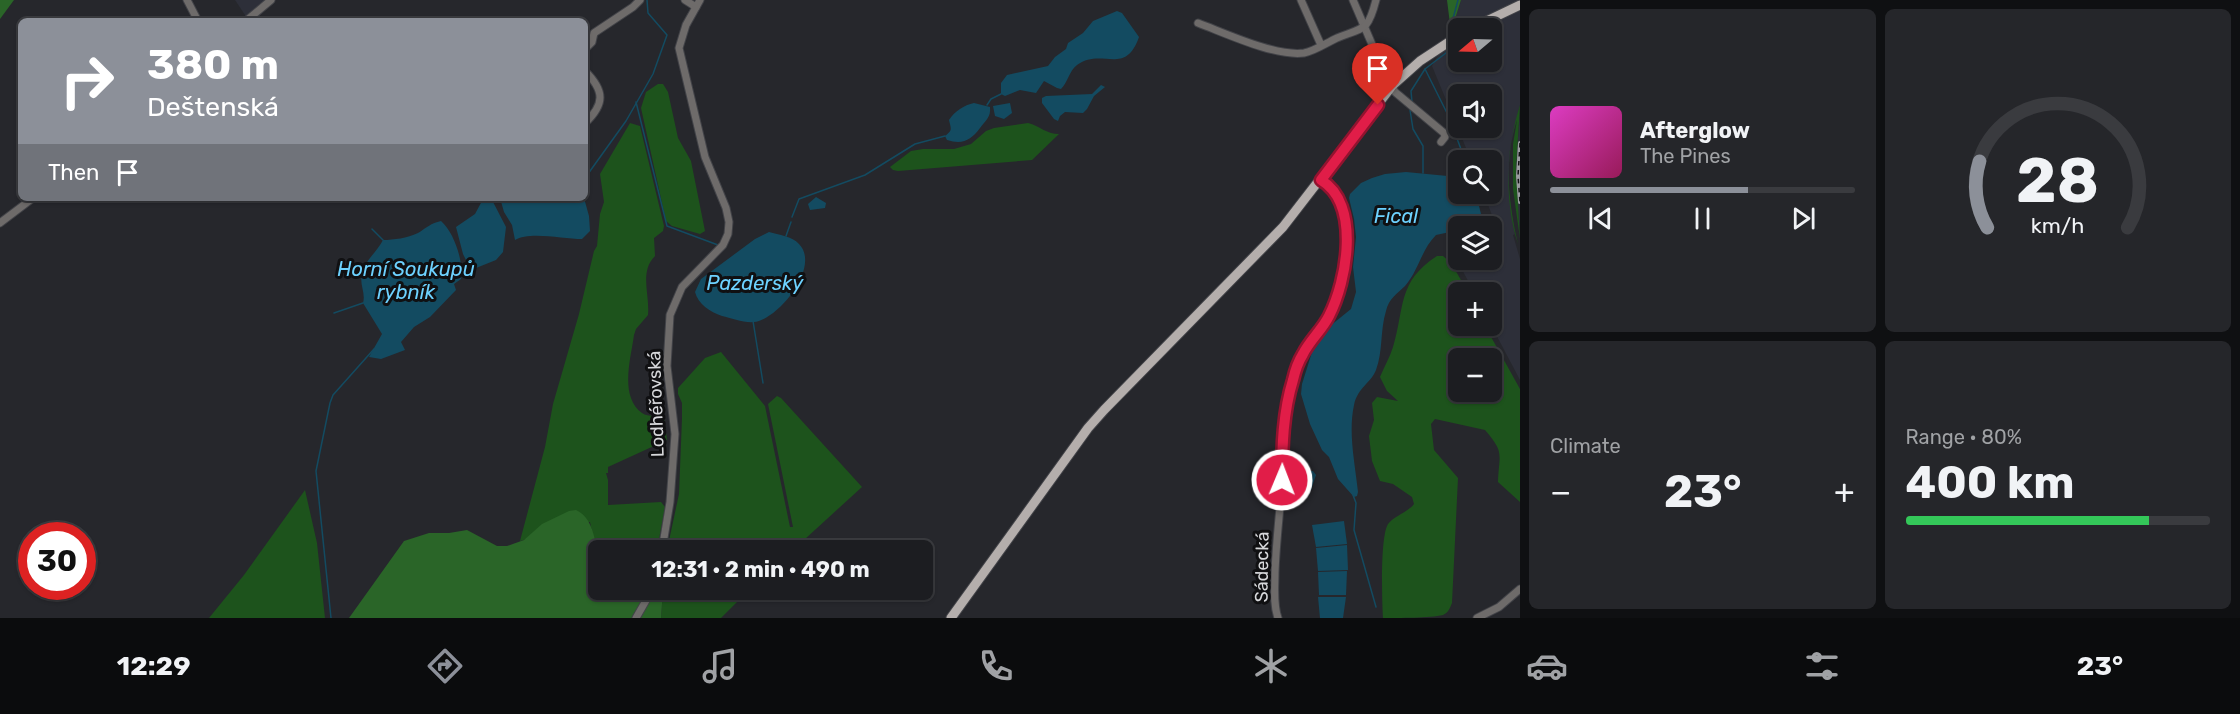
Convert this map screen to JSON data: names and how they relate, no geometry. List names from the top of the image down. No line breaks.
{"streets":{"street":["Lodhéřovská","Sádecká"]},"water":["Fical","Horní Soukupů rybník","Pazderský"],"north":"left","page":{"map_buttons":["+","−"],"turn":["380 m","Deštenská"],"song":["Afterglow","The Pines"],"then":"Then","tile":["Climate",["Range · 80%","400 km"]],"heat":["−","23°","+"],"limit":"30","trip":"12:31 · 2 min · 490 m","tabs":["12:29","23°"],"gauge":["28","km/h"]}}
